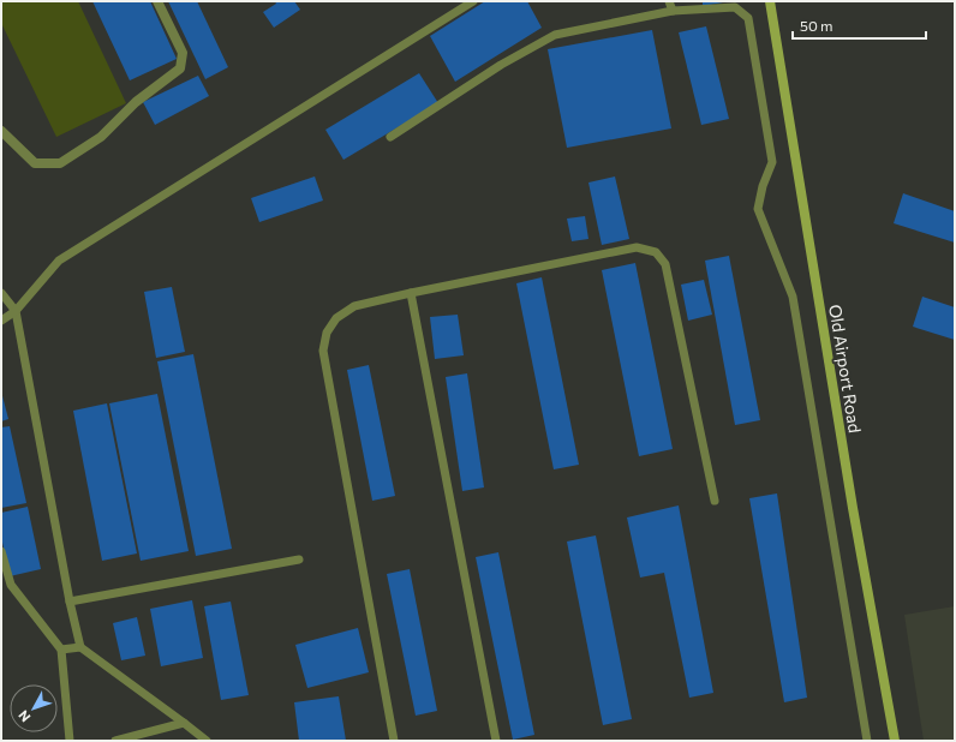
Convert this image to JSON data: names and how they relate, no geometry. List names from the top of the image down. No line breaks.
{"streets":{"main road":["Old Airport Road"]},"scale_bar":"50 m","north":"bottom left"}
